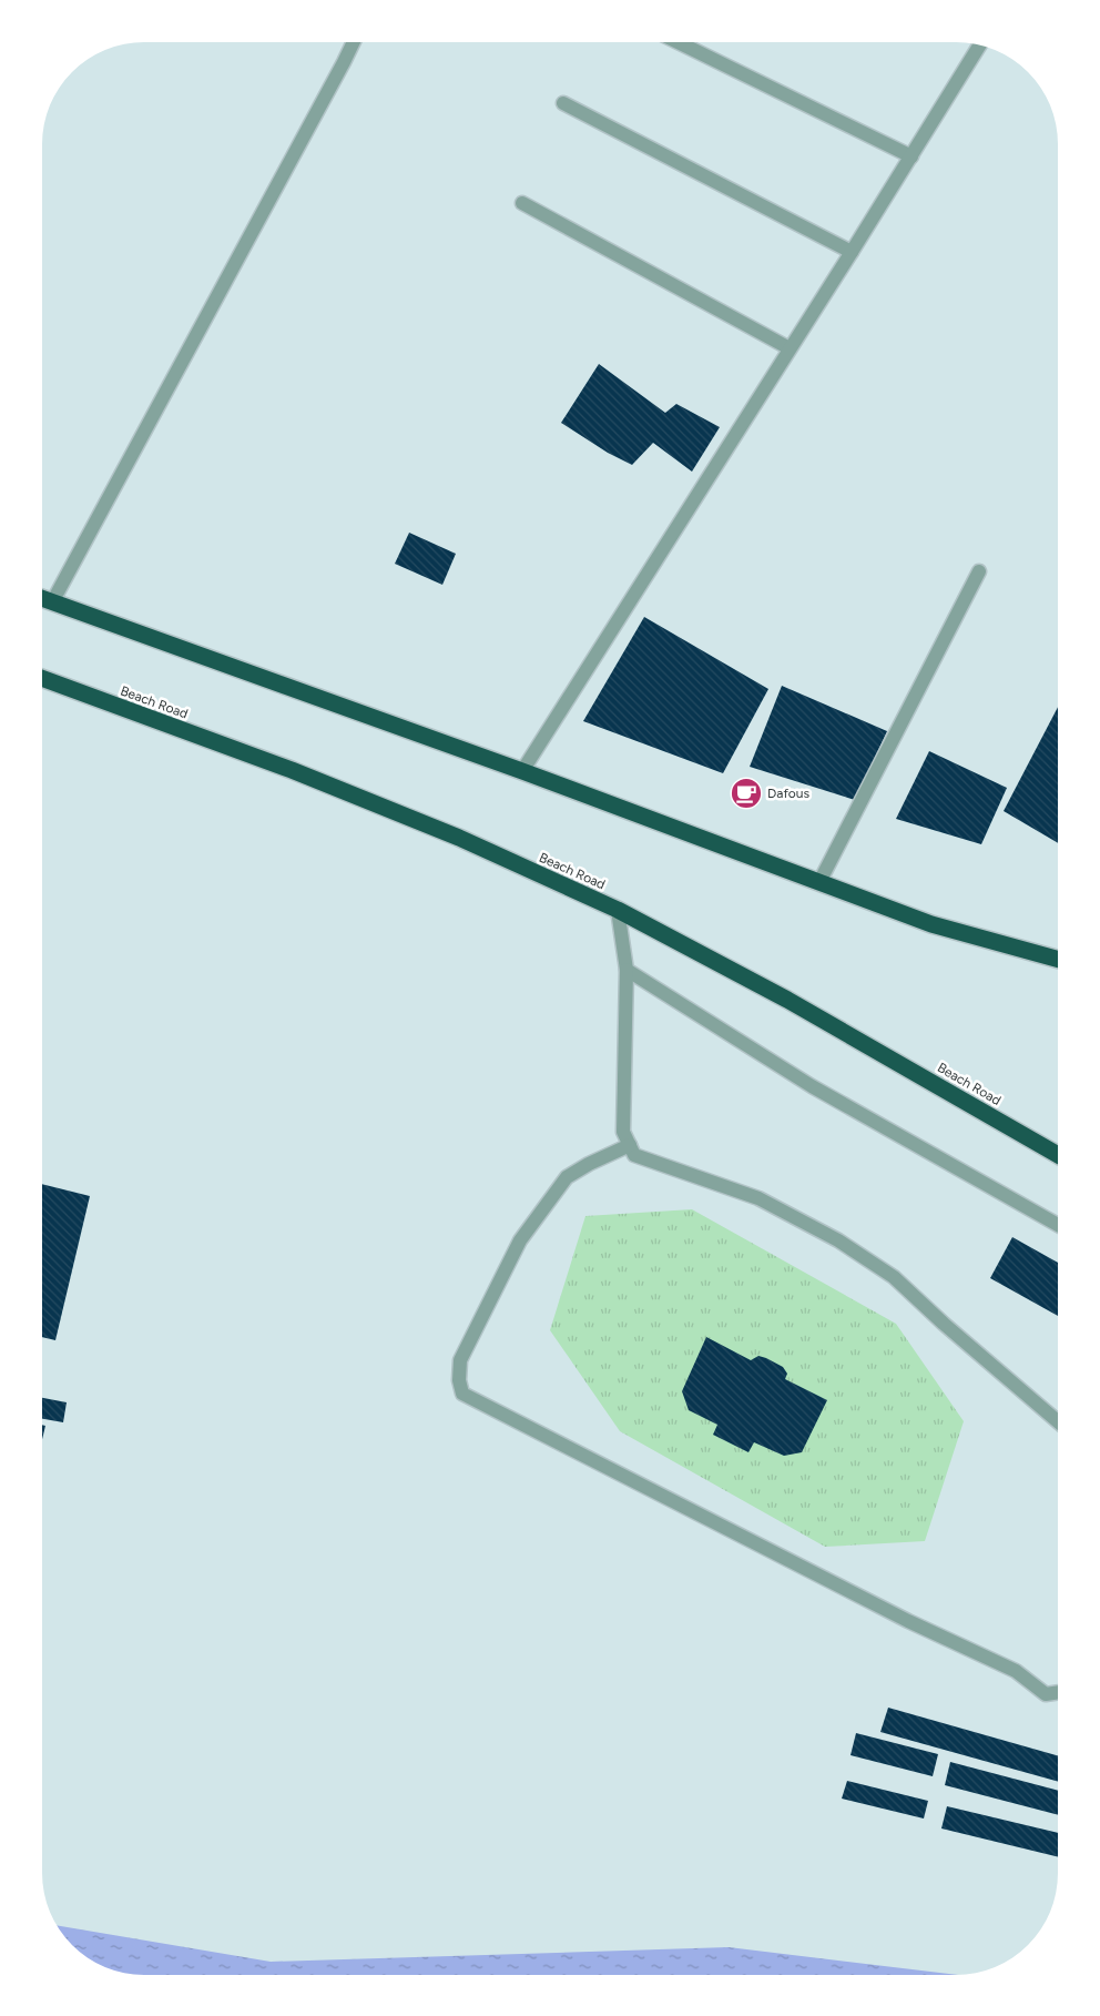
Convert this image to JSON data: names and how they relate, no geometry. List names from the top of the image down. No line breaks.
{"streets":{"highway":["Beach Road"]},"places":{"cafe":["Dafous"]}}
